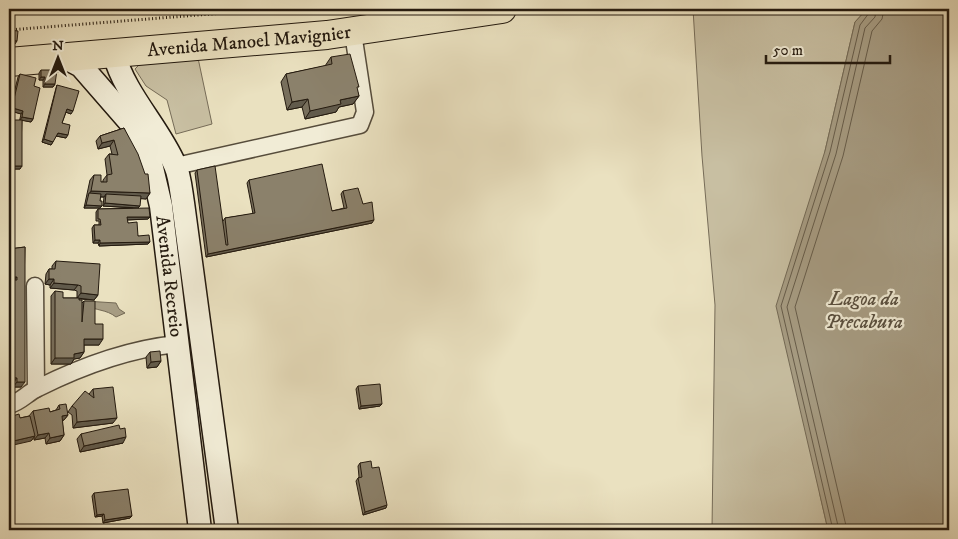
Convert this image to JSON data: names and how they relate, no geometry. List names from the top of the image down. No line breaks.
{"streets":{"highway":["Avenida Manoel Mavignier"],"main road":["Avenida Recreio"]},"crossings":[["Avenida Manoel Mavignier","Avenida Recreio"]],"water":["Lagoa da Precabura"],"scale_bar":"50 m","north":"top"}
